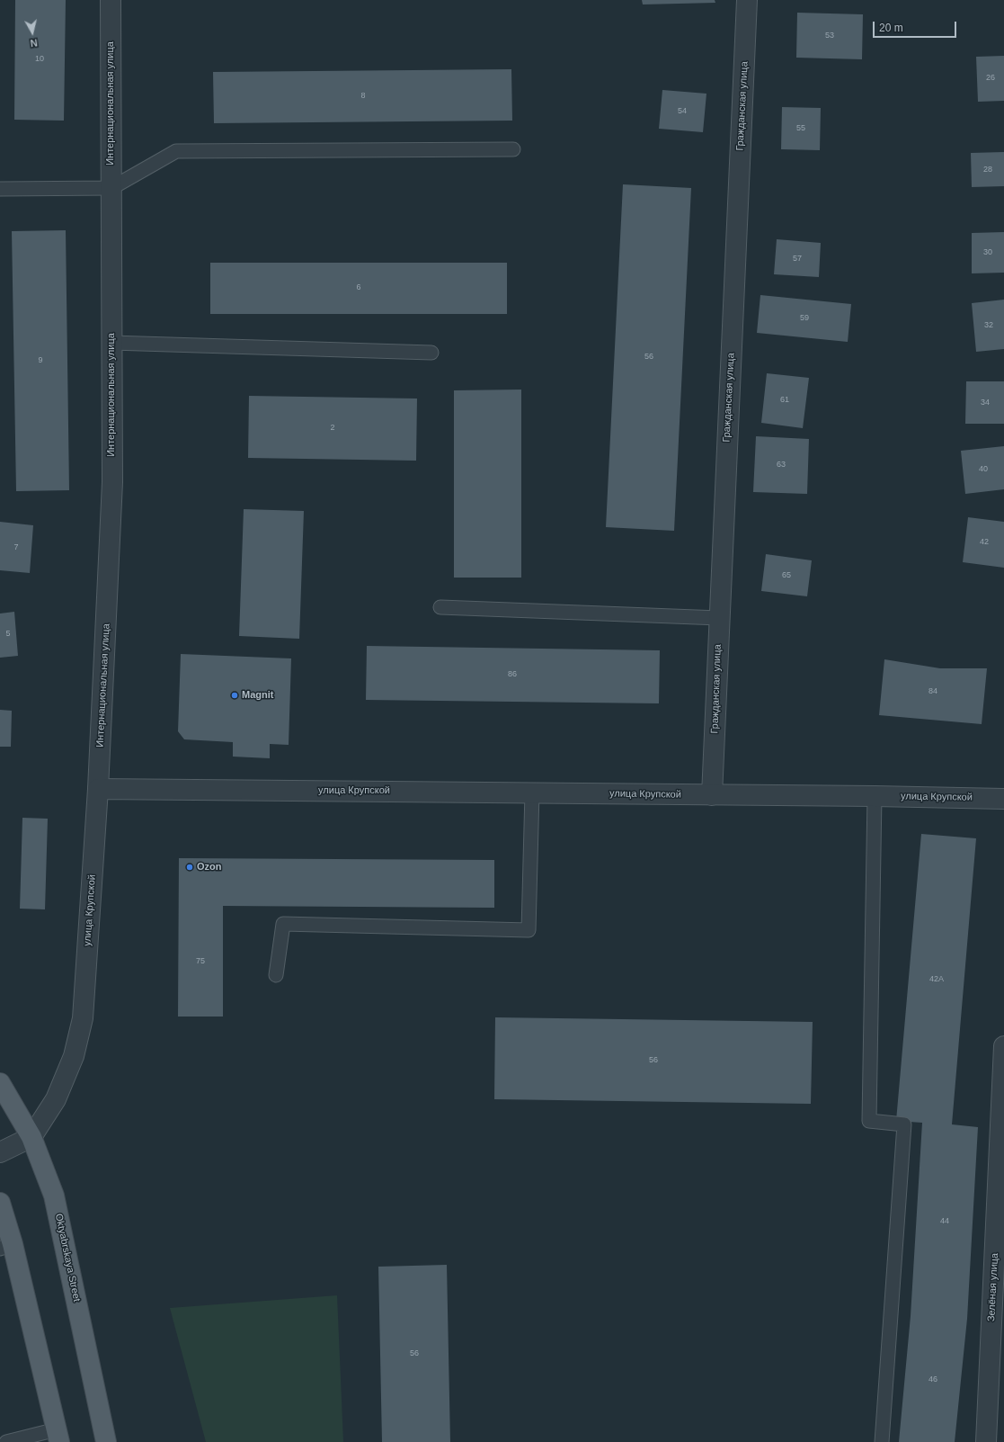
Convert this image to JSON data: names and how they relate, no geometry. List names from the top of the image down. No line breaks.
{"streets":{"main road":["Oktyabrskaya Street"],"street":["Интернациональная улица","Гражданская улица","улица Крупской","Зелёная улица"]},"crossings":[["Интернациональная улица","улица Крупской"],["Гражданская улица","улица Крупской"],["улица Крупской","Oktyabrskaya Street"]],"places":["Magnit","Ozon"],"house_numbers":["53","10","26","8","54","55","28","30","57","6","59","32","56","9","61","34","2","63","40","42","7","65","5","86","84","75","42А","56","44","56","46"],"scale_bar":"20 m","north":"bottom"}
